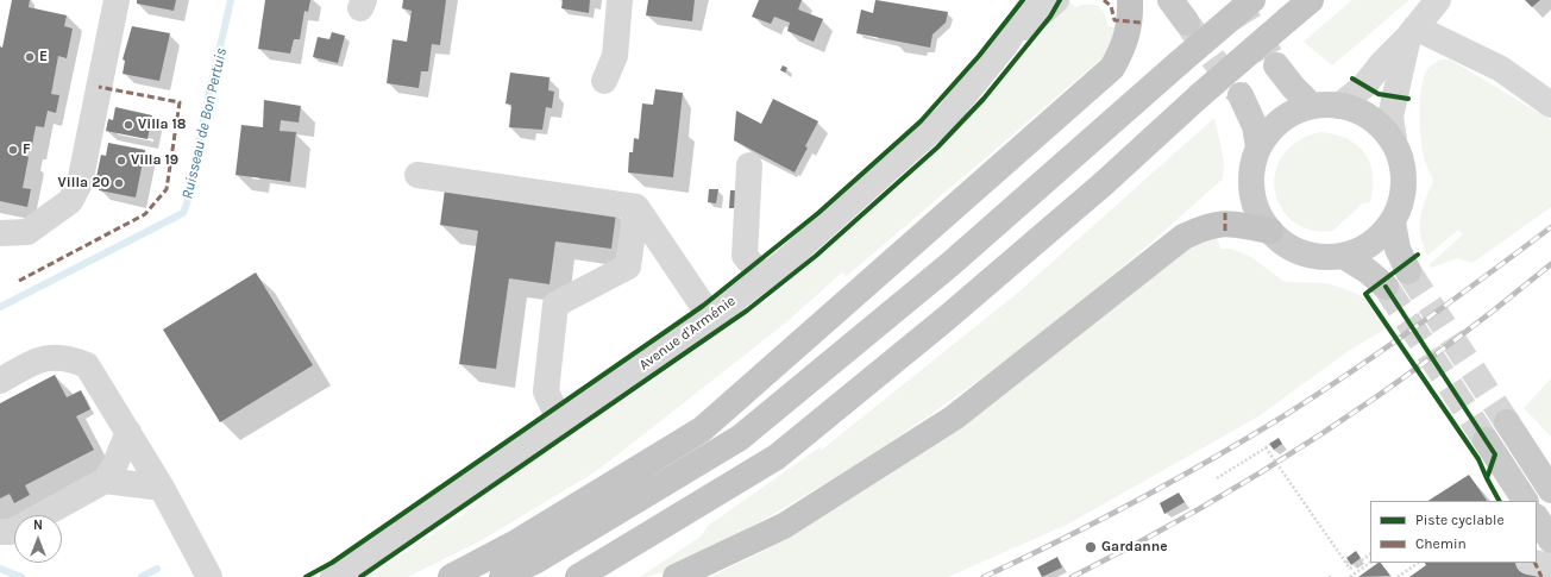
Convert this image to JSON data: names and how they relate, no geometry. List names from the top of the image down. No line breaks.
{"streets":{"street":["Avenue d'Arménie"]},"water":["Ruisseau de Bon Pertuis"],"places":["E","Villa 18","F","Villa 19","Villa 20","Gardanne"],"legend":["Piste cyclable","Chemin"],"north":"top"}
